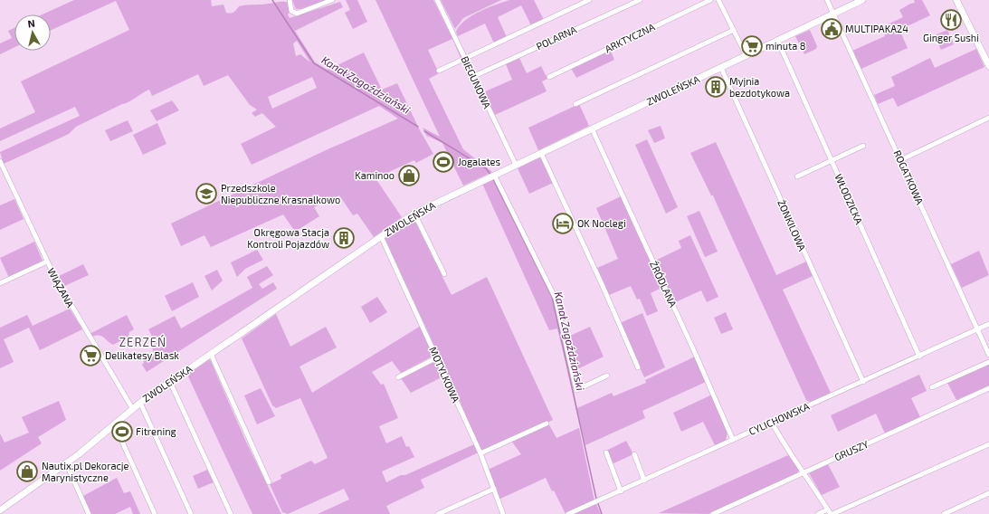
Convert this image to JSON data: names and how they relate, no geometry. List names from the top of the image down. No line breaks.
{"streets":{"street":["POLARNA","ARKTYCZNA","BIEGUNOWA","ZWOLEŃSKA","ROGATKOWA","WŁODZICKA","ŻONKILOWA","ŹRÓDLANA","WIĄZANA","MOTYLKOWA","CYLICHOWSKA","GRUSZY"]},"crossings":[["POLARNA","BIEGUNOWA"],["BIEGUNOWA","ZWOLEŃSKA"],["ZWOLEŃSKA","ROGATKOWA"],["ZWOLEŃSKA","WŁODZICKA"],["ZWOLEŃSKA","ŻONKILOWA"],["ZWOLEŃSKA","ŹRÓDLANA"],["ZWOLEŃSKA","WIĄZANA"],["ZWOLEŃSKA","MOTYLKOWA"],["ROGATKOWA","CYLICHOWSKA"],["WŁODZICKA","CYLICHOWSKA"],["ŻONKILOWA","CYLICHOWSKA"],["ŹRÓDLANA","CYLICHOWSKA"]],"districts":["ZERZEŃ"],"water":["Kanał Zagoździański"],"places":{"restaurant":["Ginger Sushi"],"public building":["MULTIPAKA24"],"supermarket":["minuta 8","Delikatesy Blask"],"building":["Myjnia bezdotykowa","Okręgowa Stacja Kontroli Pojazdów"],"sports":["Jogalates","Fitrening"],"shop":["Kaminoo","Nautix.pl Dekoracje Marynistyczne"],"school or university":["Przedszkole Niepubliczne Krasnalkowo"],"hotel":["OK Noclegi"]},"north":"top"}
